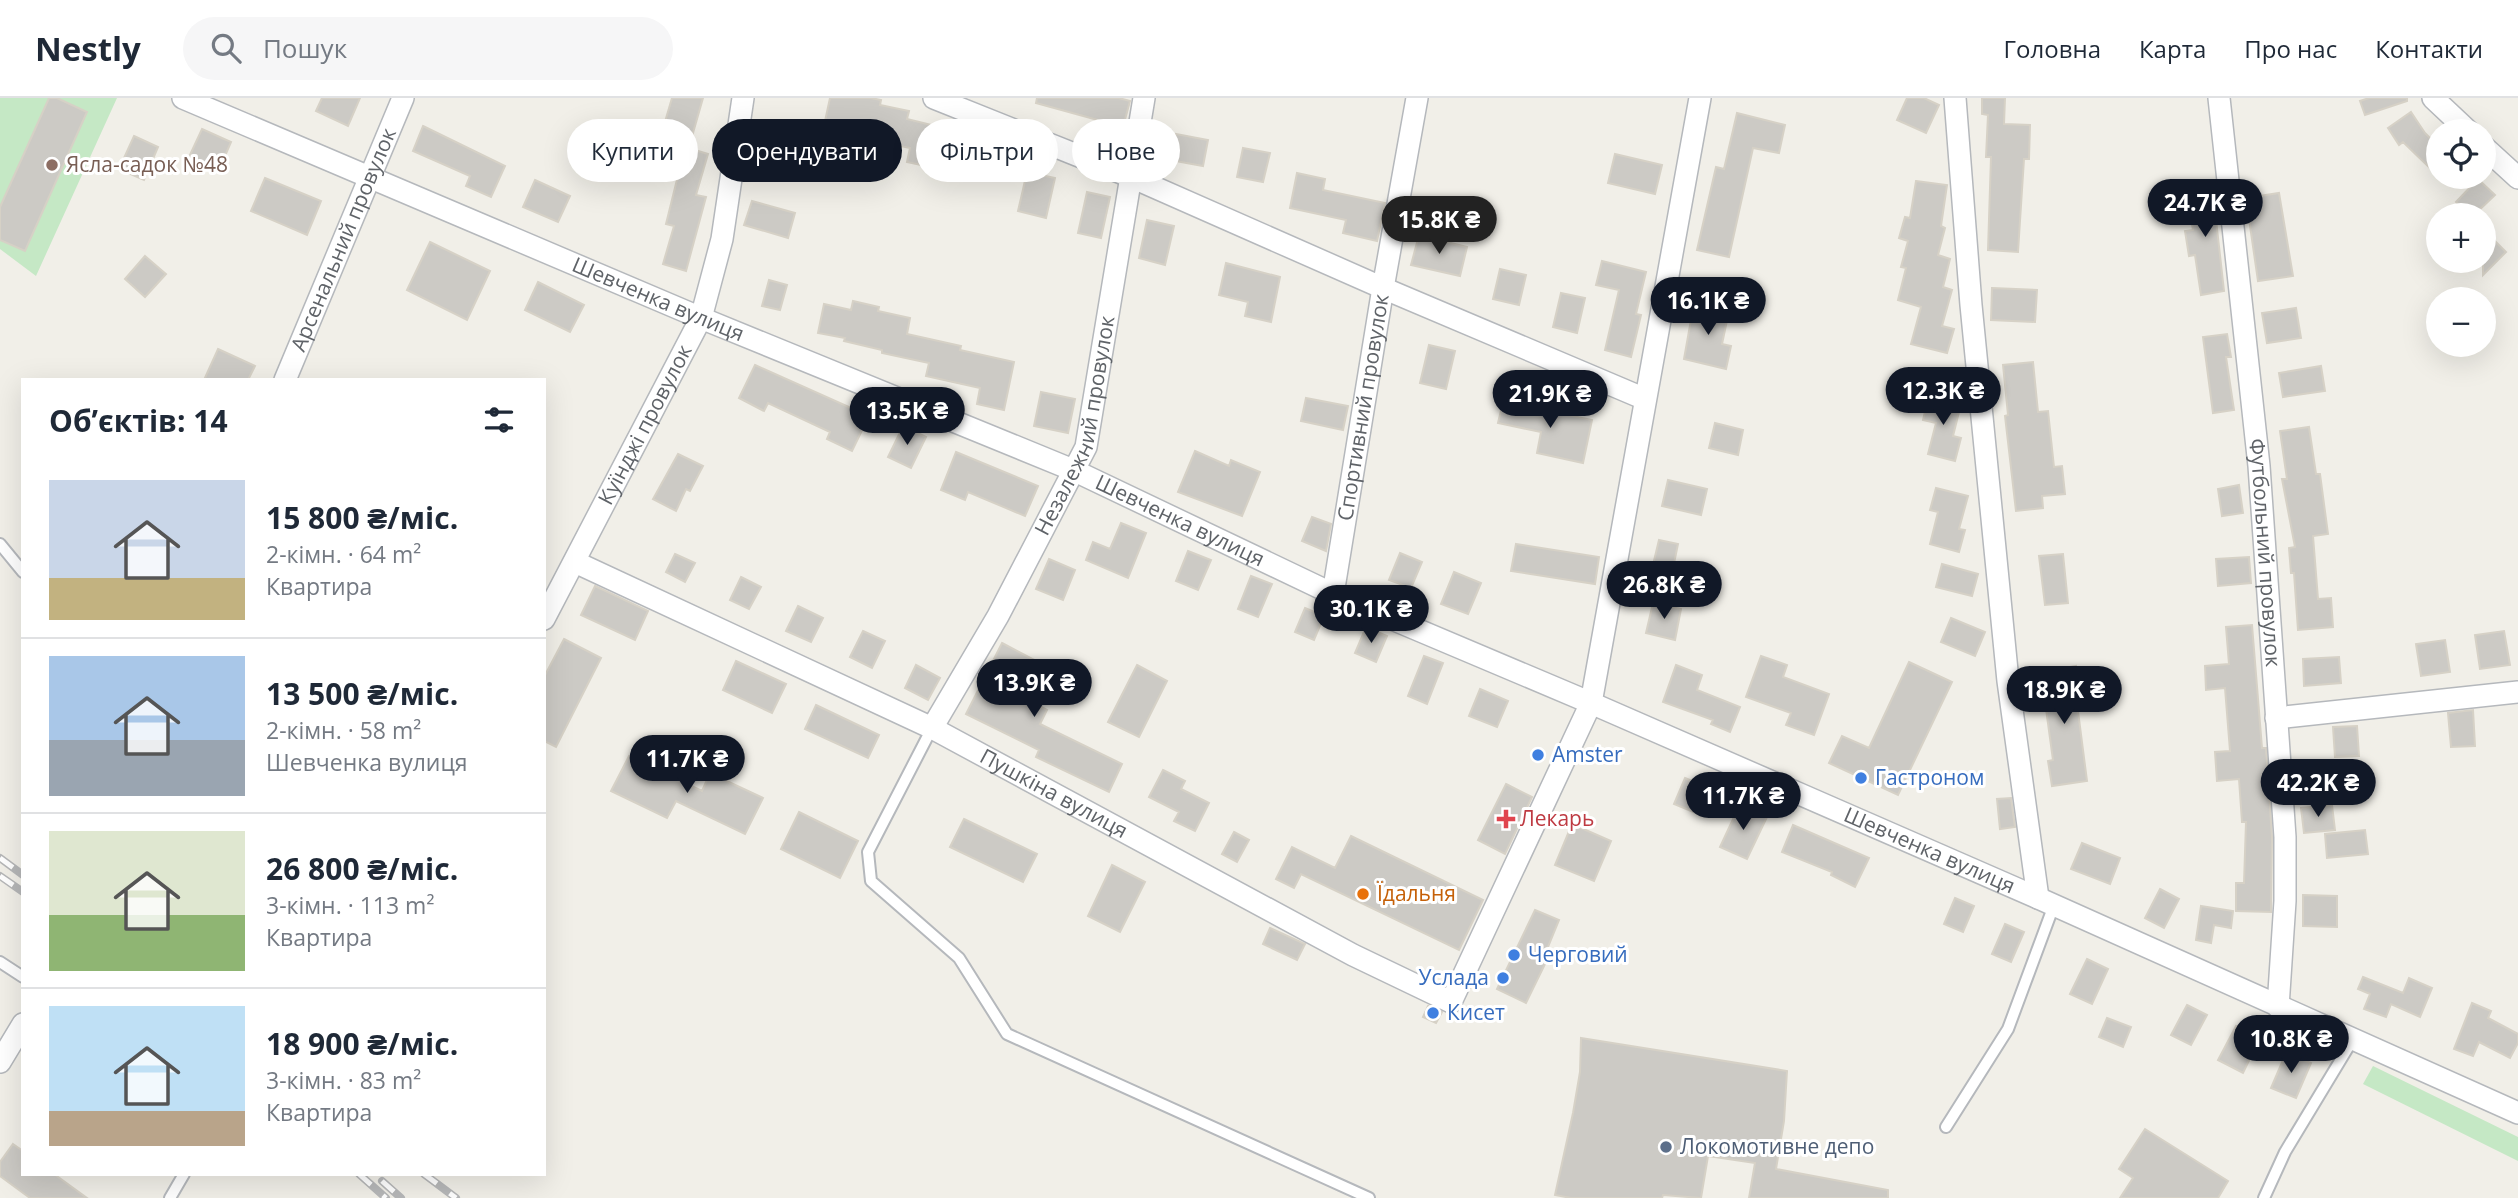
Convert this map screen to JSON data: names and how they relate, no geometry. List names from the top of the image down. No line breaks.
{"streets":{"street":["Арсенальний провулок","Шевченка вулиця","Спортивний провулок","Куїнджі провулок","Незалежний провулок","Футбольний провулок","Пушкіна вулиця"]},"crossings":[["Арсенальний провулок","Шевченка вулиця"],["Шевченка вулиця","Спортивний провулок"],["Шевченка вулиця","Куїнджі провулок"],["Шевченка вулиця","Незалежний провулок"],["Шевченка вулиця","Футбольний провулок"],["Шевченка вулиця","Пушкіна вулиця"],["Куїнджі провулок","Пушкіна вулиця"],["Незалежний провулок","Пушкіна вулиця"]],"places":{"other":["Ясла-садок №48","Amster","Гастроном","Їдальня","Черговий","Услада","Кисет","Локомотивне депо"],"health":["Лекарь"]},"page":{"header":"Nestly","search":"Пошук","nav":["Головна","Карта","Про нас","Контакти"],"map_buttons":["+","−"],"chip":["Купити","Орендувати","Фільтри","Нове"],"price":["24.7K ₴","15.8K ₴","16.1K ₴","12.3K ₴","21.9K ₴","13.5K ₴","26.8K ₴","30.1K ₴","13.9K ₴","18.9K ₴","11.7K ₴","42.2K ₴","11.7K ₴","10.8K ₴"],"heading":"Об’єктів: 14","list":[{"name":"15 800 ₴/міс.","note":"2-кімн. · 64 m² · Квартира"},{"name":"13 500 ₴/міс.","note":"2-кімн. · 58 m² · Шевченка вулиця"},{"name":"26 800 ₴/міс.","note":"3-кімн. · 113 m² · Квартира"},{"name":"18 900 ₴/міс.","note":"3-кімн. · 83 m² · Квартира"}]}}
